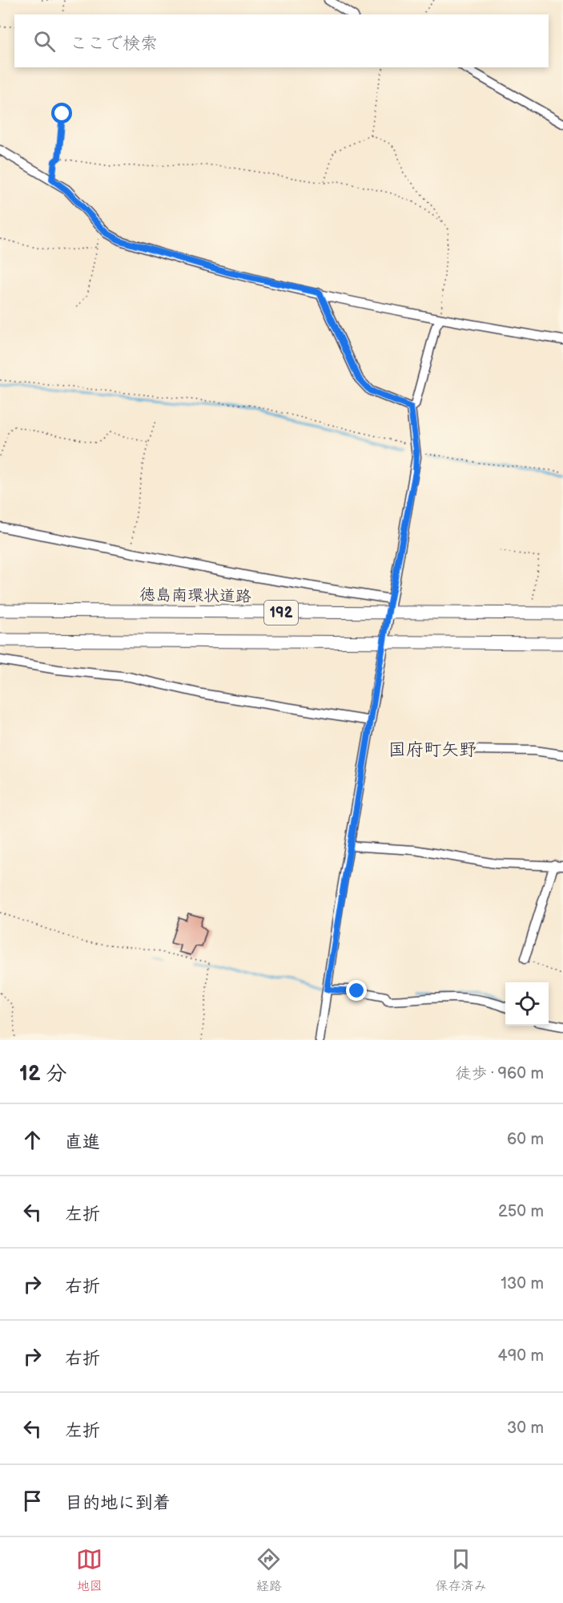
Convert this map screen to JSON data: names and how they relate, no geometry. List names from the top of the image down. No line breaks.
{"streets":{"highway":["徳島南環状道路","192"]},"districts":["国府町矢野"],"page":{"search":"ここで検索","heading":["12 分","徒歩 · 960 m"],"list":[["直進","60 m"],["左折","250 m"],["右折","130 m"],["右折","490 m"],["左折","30 m"],"目的地に到着"],"nav":["地図","経路","保存済み"]}}
